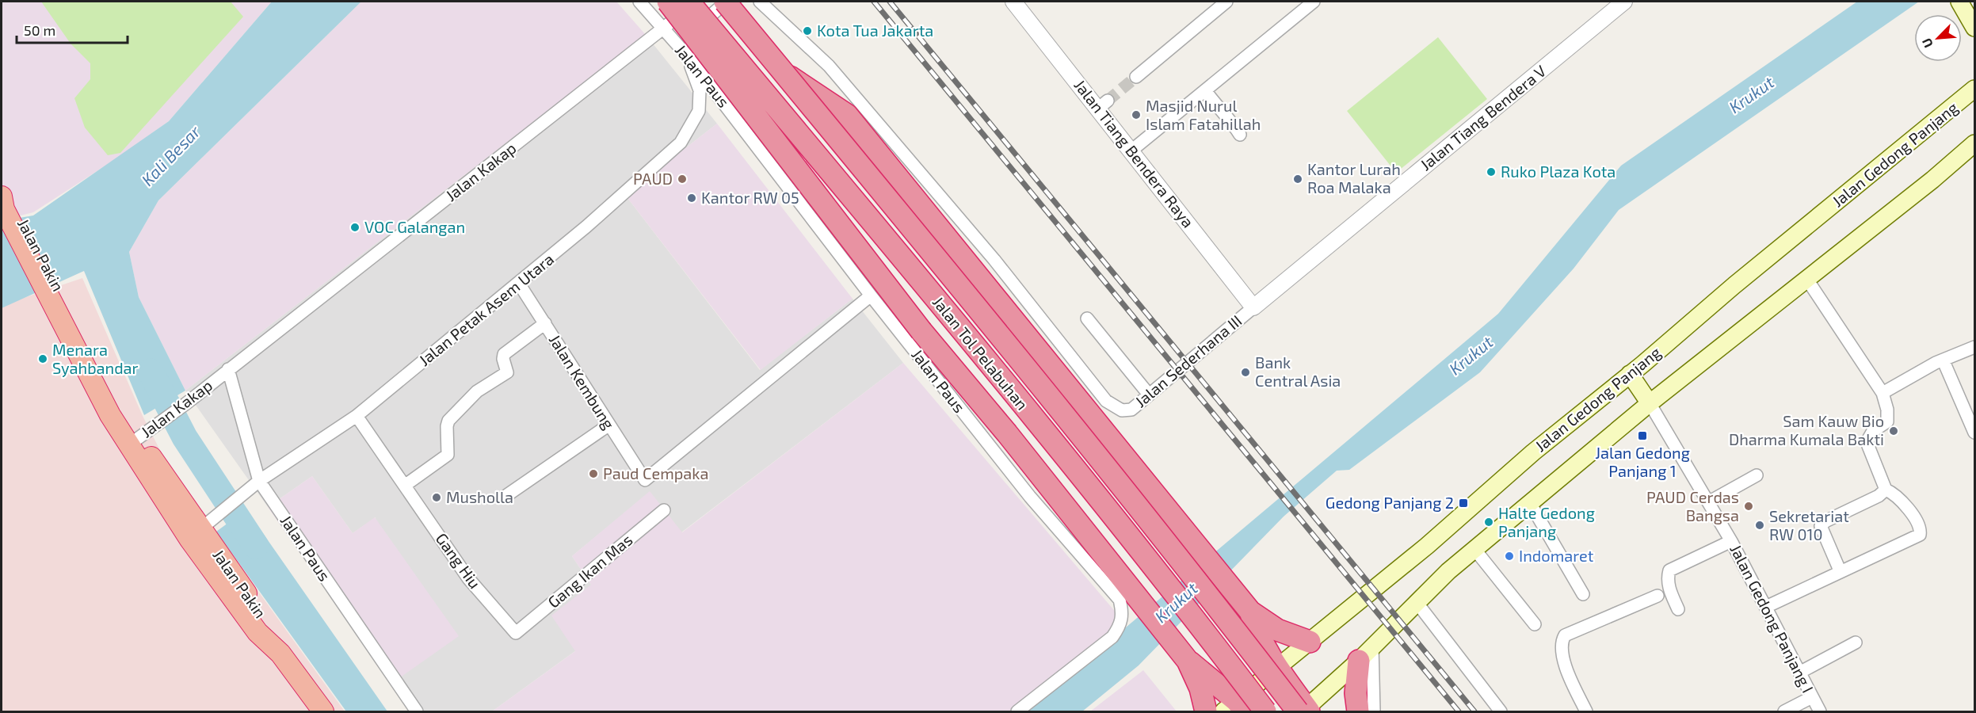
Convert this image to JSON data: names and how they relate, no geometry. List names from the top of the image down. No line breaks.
{"streets":{"highway":["Jalan Pakin","Jalan Tol Pelabuhan"],"main road":["Jalan Gedong Panjang"],"street":["Jalan Paus","Jalan Tiang Bendera V","Jalan Tiang Bendera Raya","Jalan Kakap","Jalan Petak Asem Utara","Jalan Sederhana III","Jalan Kembung","Gang Hiu","Gang Ikan Mas","Jalan Gedong Panjang I"]},"crossings":[["Jalan Paus","Jalan Kakap"],["Jalan Paus","Jalan Petak Asem Utara"],["Jalan Paus","Jalan Kembung"],["Jalan Tiang Bendera V","Jalan Tiang Bendera Raya"],["Jalan Tiang Bendera V","Jalan Sederhana III"],["Jalan Tiang Bendera Raya","Jalan Sederhana III"],["Jalan Kakap","Jalan Pakin"],["Jalan Pakin","Jalan Petak Asem Utara"],["Jalan Petak Asem Utara","Jalan Kembung"],["Jalan Petak Asem Utara","Gang Hiu"],["Gang Hiu","Gang Ikan Mas"]],"water":["Krukut","Kali Besar"],"places":{"other":["Kota Tua Jakarta","Masjid Nurul Islam Fatahillah","Ruko Plaza Kota","PAUD","Kantor Lurah Roa Malaka","Kantor RW 05","VOC Galangan","Menara Syahbandar","Bank Central Asia","Sam Kauw Bio Dharma Kumala Bakti","Paud Cempaka","Musholla","PAUD Cerdas Bangsa","Halte Gedong Panjang","Sekretariat RW 010","Indomaret"],"transit":["Jalan Gedong Panjang 1","Gedong Panjang 2"]},"scale_bar":"50 m","north":"bottom left"}
